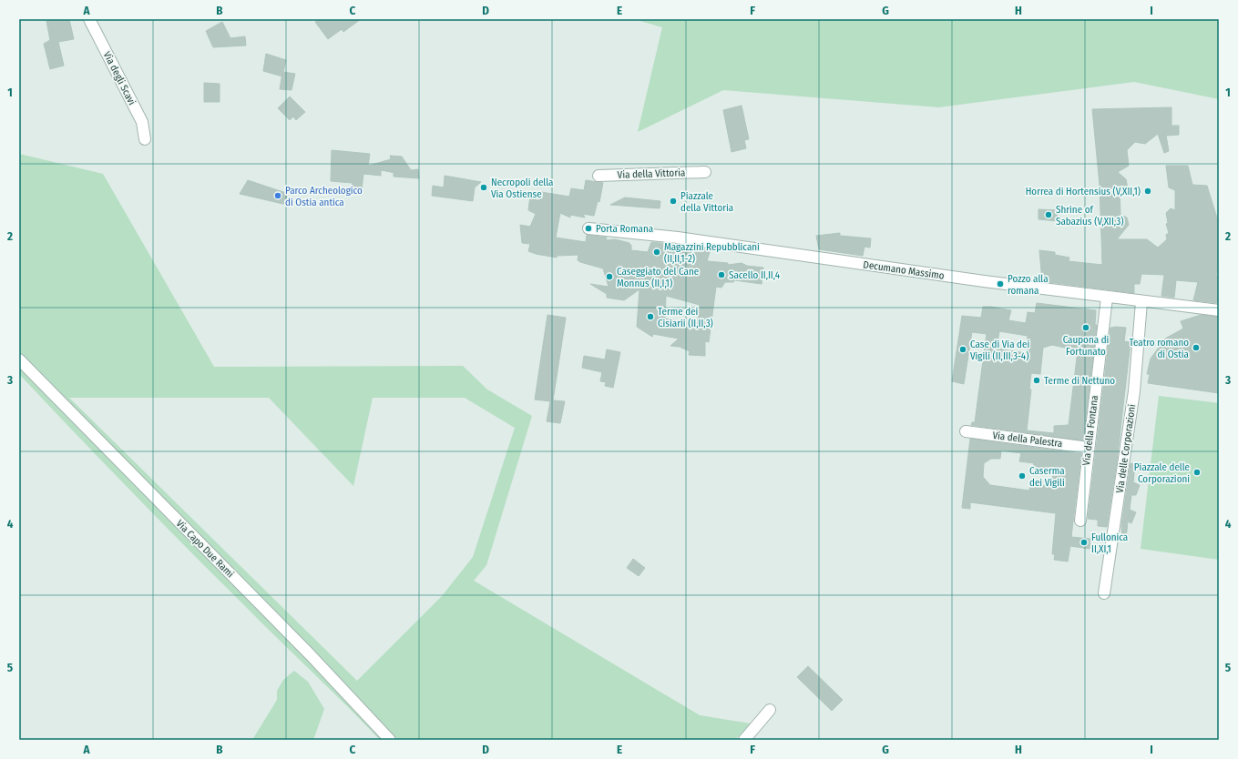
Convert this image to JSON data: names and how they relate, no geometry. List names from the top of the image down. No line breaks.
{"streets":{"street":["Via degli Scavi","Via della Vittoria","Decumano Massimo","Via della Fontana","Via della Palestra","Via delle Corporazioni","Via Capo Due Rami"]},"crossings":[["Decumano Massimo","Via della Fontana"],["Decumano Massimo","Via delle Corporazioni"],["Via della Fontana","Via della Palestra"]],"places":["Necropoli della Via Ostiense","Horrea di Hortensius (V,XII,1)","Parco Archeologico di Ostia antica","Piazzale della Vittoria","Shrine of Sabazius (V,XII,3)","Porta Romana","Magazzini Repubblicani (II,II,1-2)","Sacello II,II,4","Caseggiato del Cane Monnus (II,I,1)","Pozzo alla romana","Terme dei Cisiarii (II,II,3)","Caupona di Fortunato","Teatro romano di Ostia","Case di Via dei Vigili (II,III,3-4)","Terme di Nettuno","Piazzale delle Corporazioni","Caserma dei Vigili","Fullonica II,XI,1"],"grid":{"columns":["A","B","C","D","E","F","G","H","I"],"rows":["1","2","3","4","5"]}}
